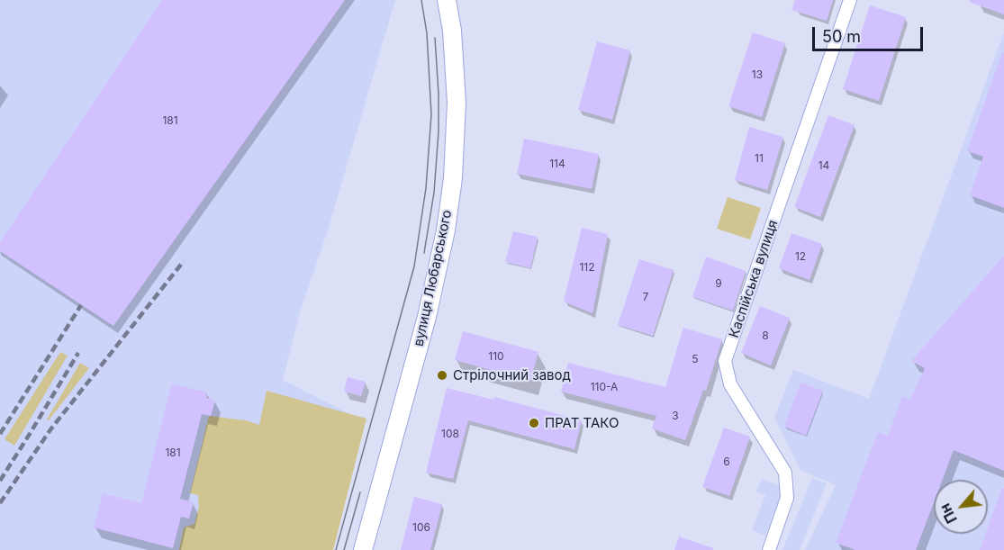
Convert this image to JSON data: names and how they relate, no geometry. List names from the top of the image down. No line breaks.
{"streets":{"main road":["вулиця Любарського"],"street":["Каспійська вулиця"]},"places":["Стрілочний завод","ПРАТ ТАКО"],"house_numbers":["13","181","11","114","14","12","112","9","7","8","110","5","110-А","3","108","181","6","106"],"scale_bar":"50 m","north":"bottom left"}
